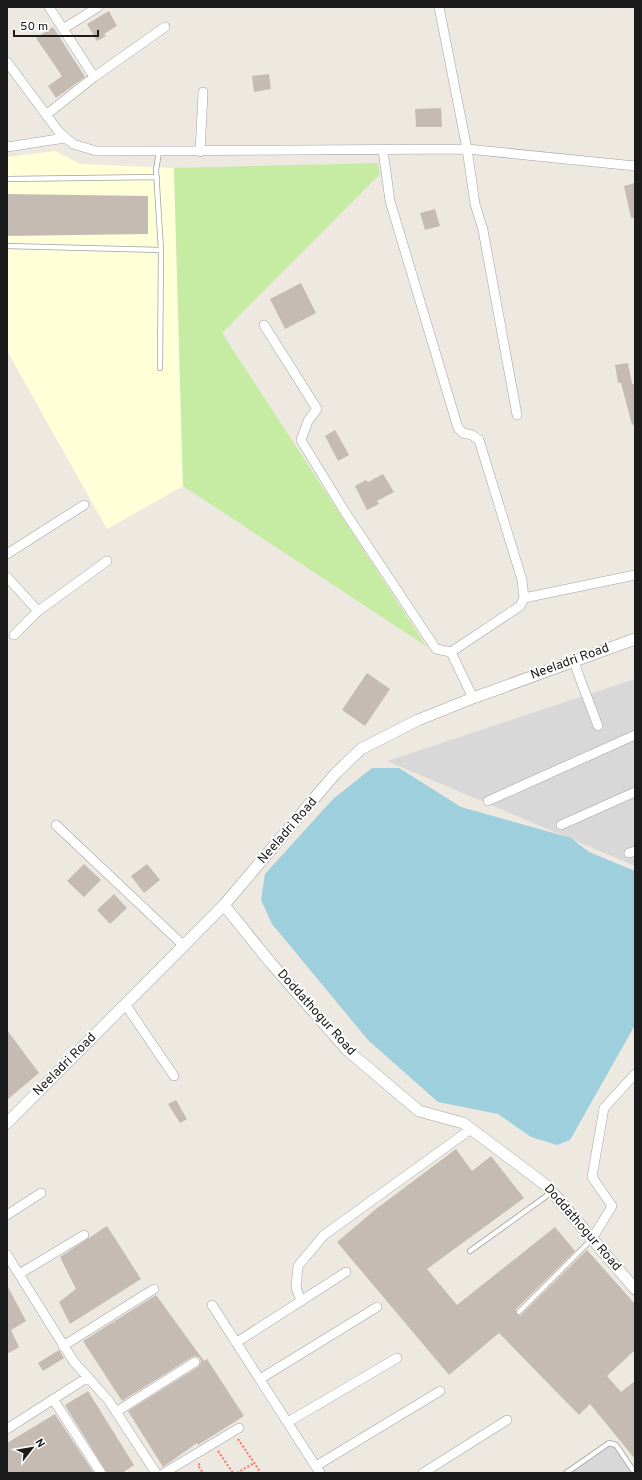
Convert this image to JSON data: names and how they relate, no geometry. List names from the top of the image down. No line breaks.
{"streets":{"street":["Neeladri Road","Doddathogur Road"]},"crossings":[["Neeladri Road","Doddathogur Road"]],"scale_bar":"50 m","north":"top right"}
